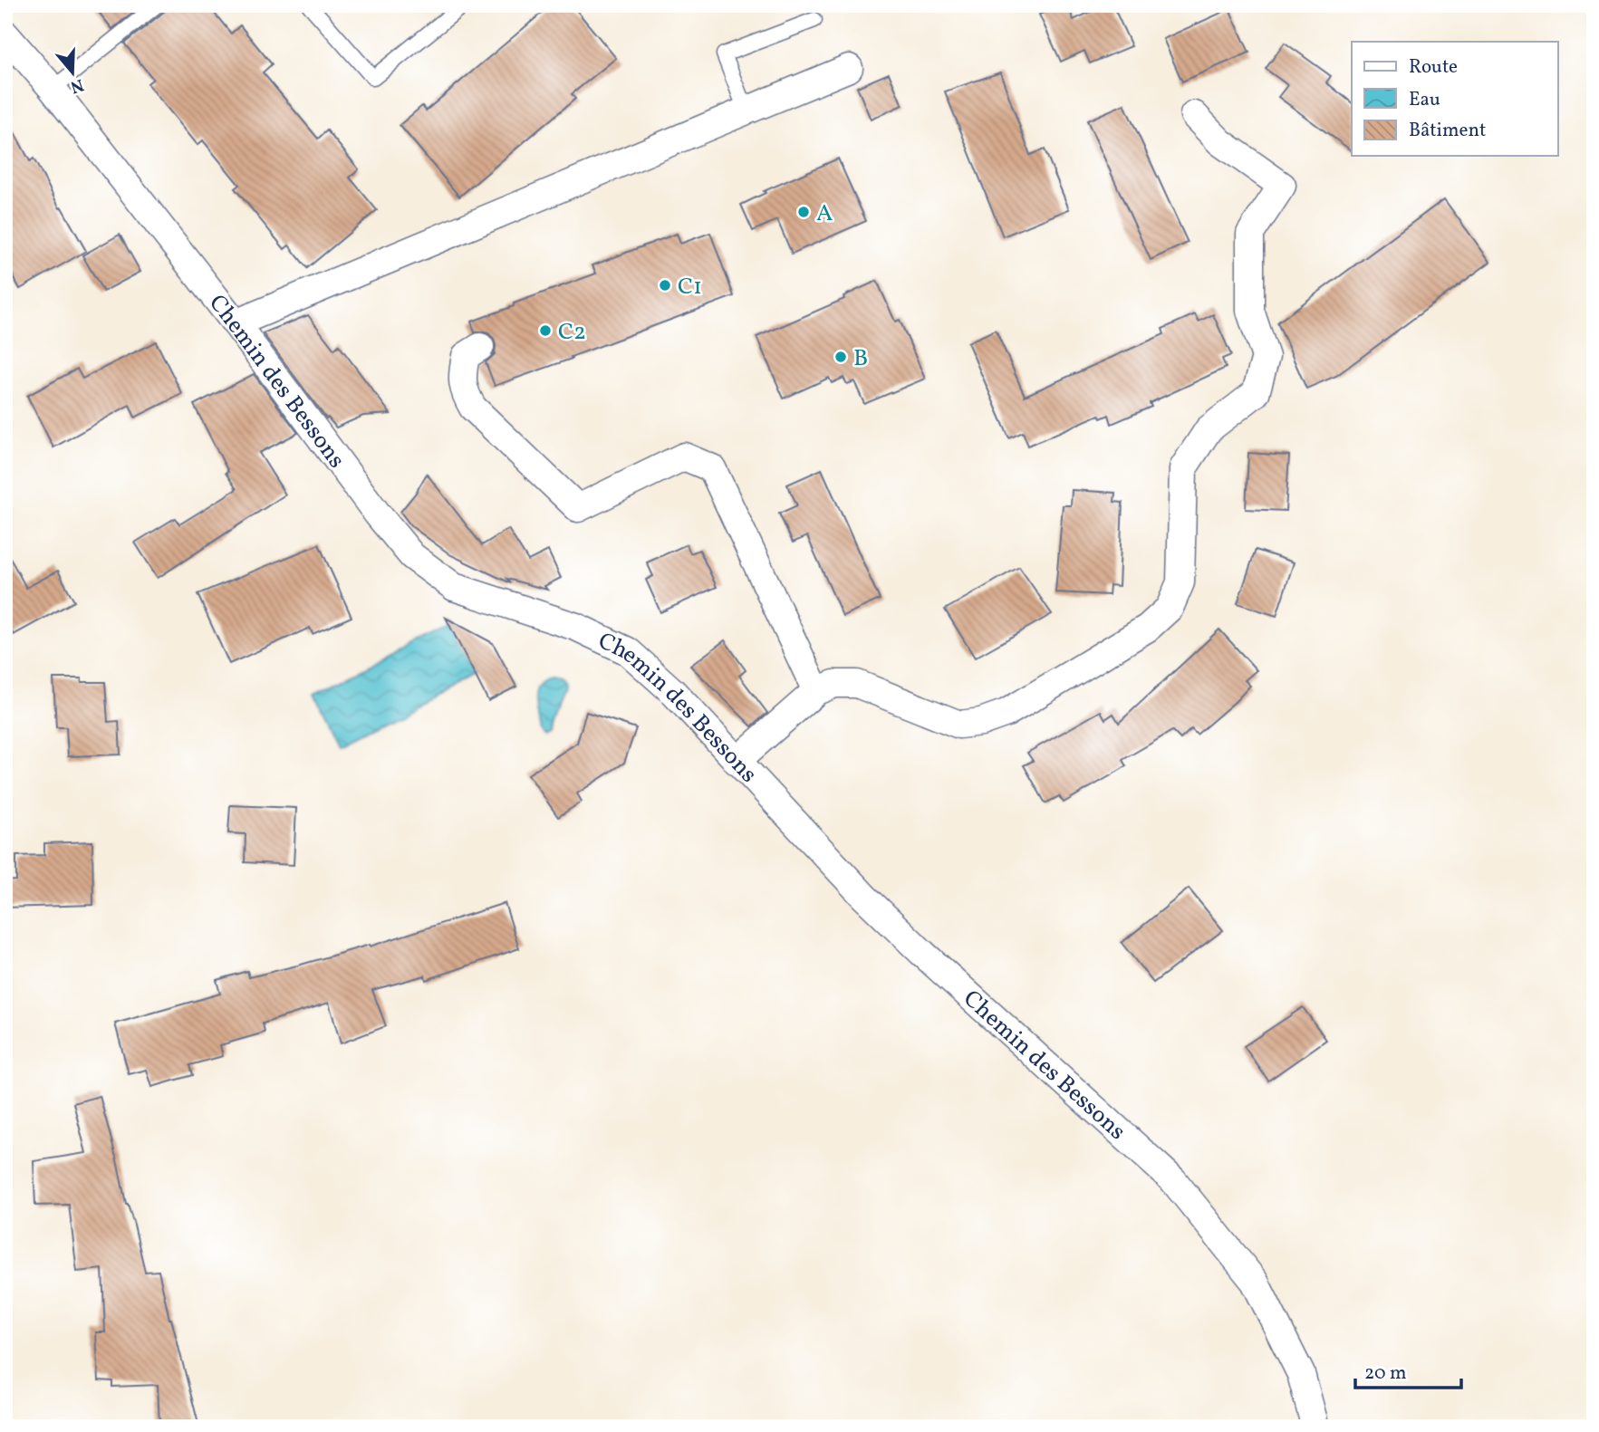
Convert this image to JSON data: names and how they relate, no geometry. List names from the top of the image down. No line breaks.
{"streets":{"street":["Chemin des Bessons"]},"places":["A","C1","C2","B"],"legend":["Route","Eau","Bâtiment"],"scale_bar":"20 m","north":"bottom"}
